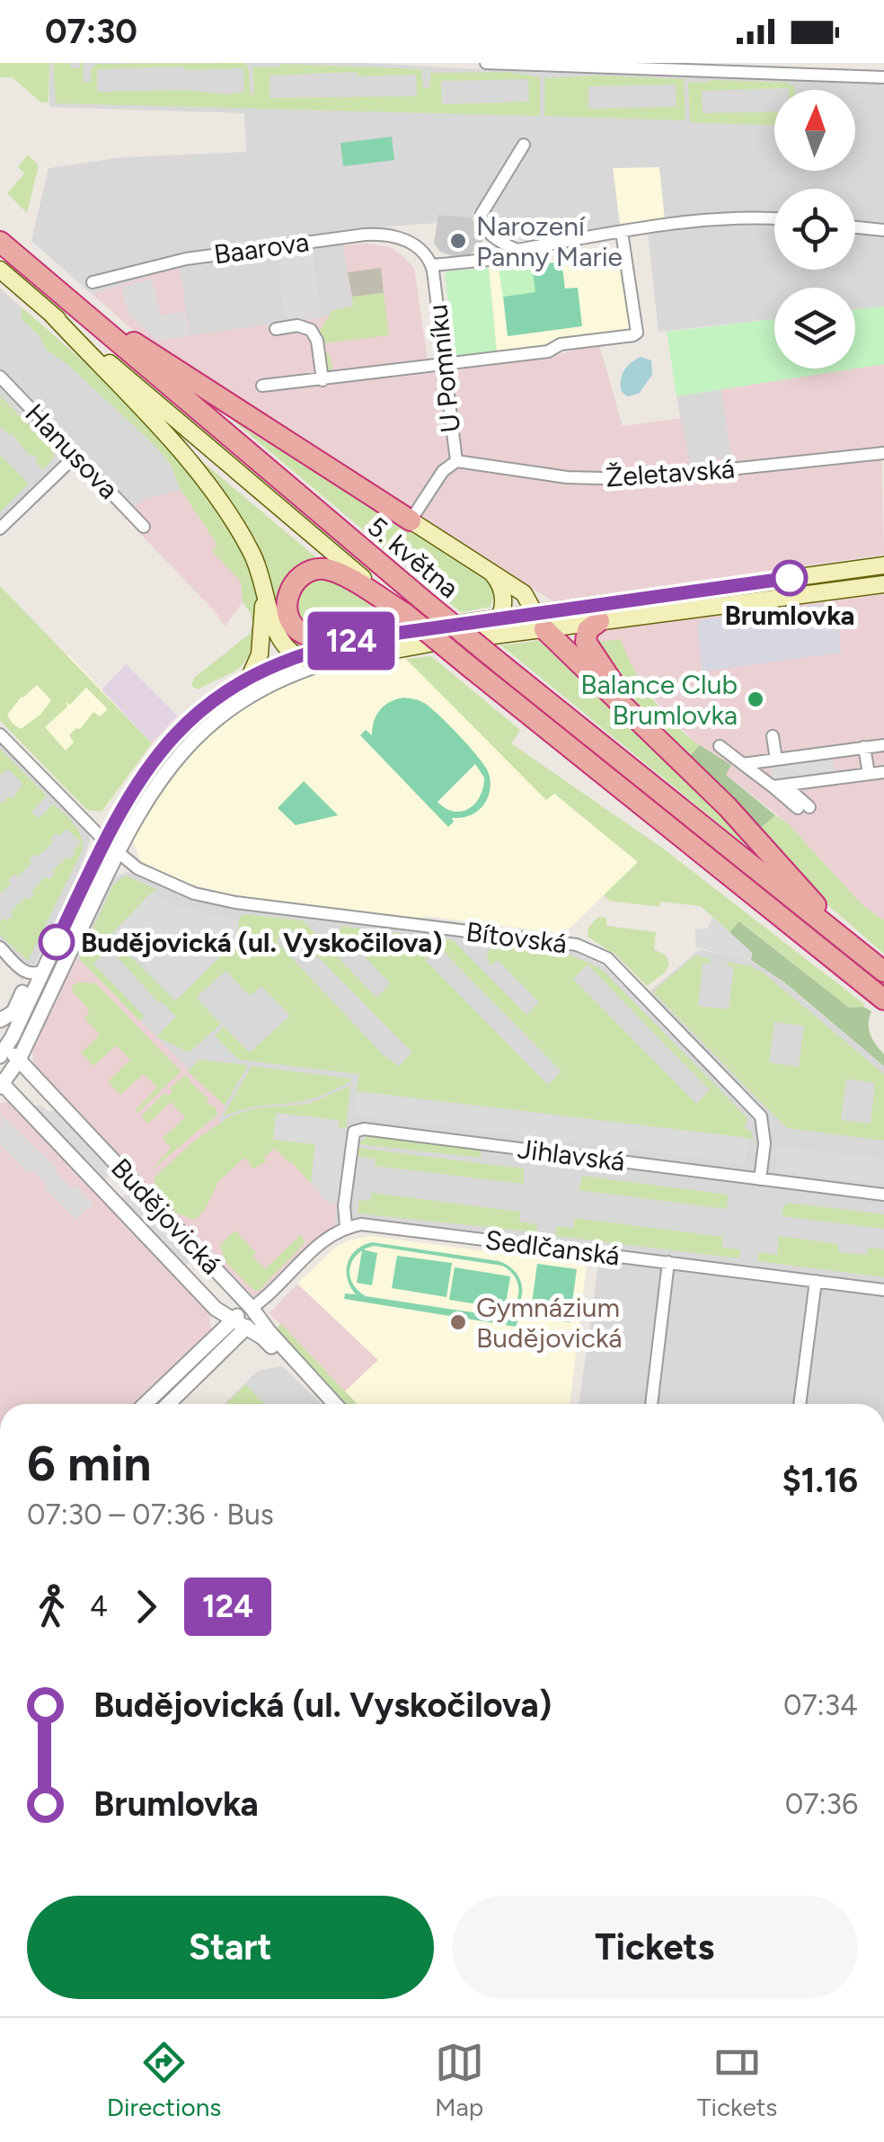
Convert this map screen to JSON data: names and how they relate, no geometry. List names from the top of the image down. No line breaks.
{"streets":{"highway":["5. května"],"street":["Baarova","U Pomníku","Hanusova","Želetavská","Bítovská","Jihlavská","Budějovická","Sedlčanská"]},"crossings":[["Baarova","U Pomníku"],["U Pomníku","Želetavská"],["Bítovská","Jihlavská"],["Jihlavská","Sedlčanská"]],"places":["Narození Panny Marie","Brumlovka","Balance Club Brumlovka","Budějovická (ul. Vyskočilova)","Gymnázium Budějovická"],"lines":["bus line 124"],"north":"top","page":{"status":"07:30","on_map":"124","heading":["6 min","07:30 – 07:36 · Bus","$1.16"],"legs":["4","124"],"list":[{"name":"Budějovická (ul. Vyskočilova)","value":"07:34"},{"name":"Brumlovka","value":"07:36"}],"buttons":["Start","Tickets"],"tabs":["Directions","Map","Tickets"]}}
